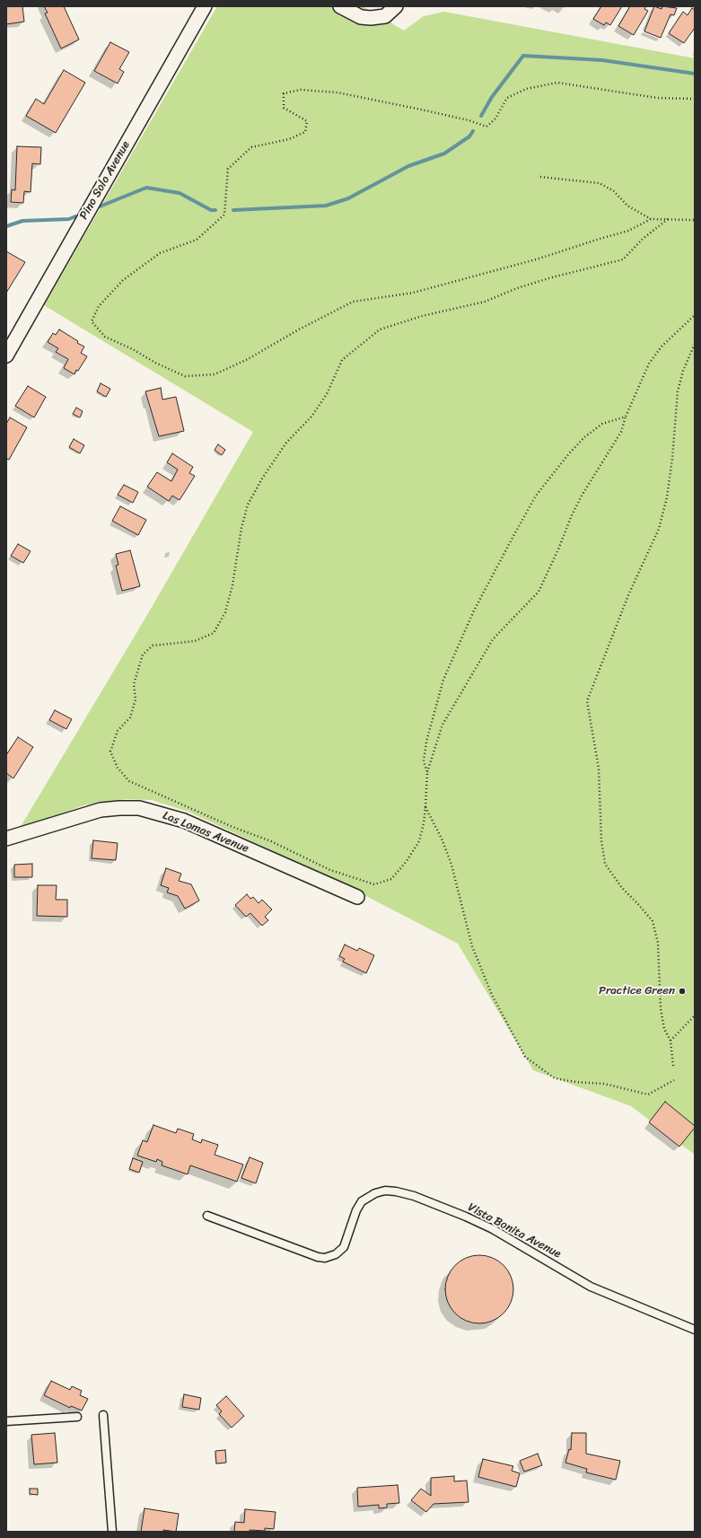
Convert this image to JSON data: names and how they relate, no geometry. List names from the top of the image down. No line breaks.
{"streets":{"street":["Pino Solo Avenue","Las Lomas Avenue"],"lane":["Vista Bonita Avenue"]},"places":["Practice Green"]}
